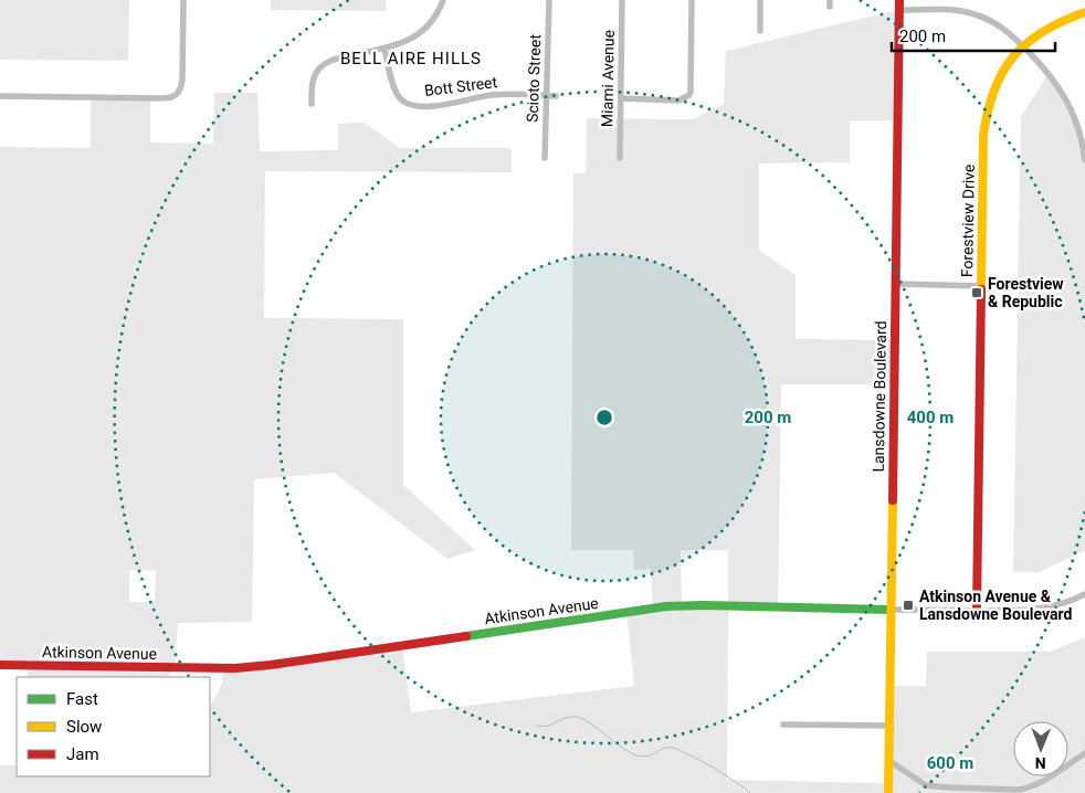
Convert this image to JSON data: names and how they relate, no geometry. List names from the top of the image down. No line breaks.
{"streets":{"street":["Scioto Street","Miami Avenue","Bott Street","Forestview Drive","Lansdowne Boulevard","Atkinson Avenue"]},"crossings":[["Scioto Street","Bott Street"],["Forestview Drive","Atkinson Avenue"],["Lansdowne Boulevard","Atkinson Avenue"]],"districts":["BELL AIRE HILLS"],"places":{"transit":["Forestview & Republic","Atkinson Avenue & Lansdowne Boulevard"]},"legend":["Fast","Slow","Jam"],"scale_bar":"200 m","north":"bottom","rings":["200 m","400 m","600 m"]}
